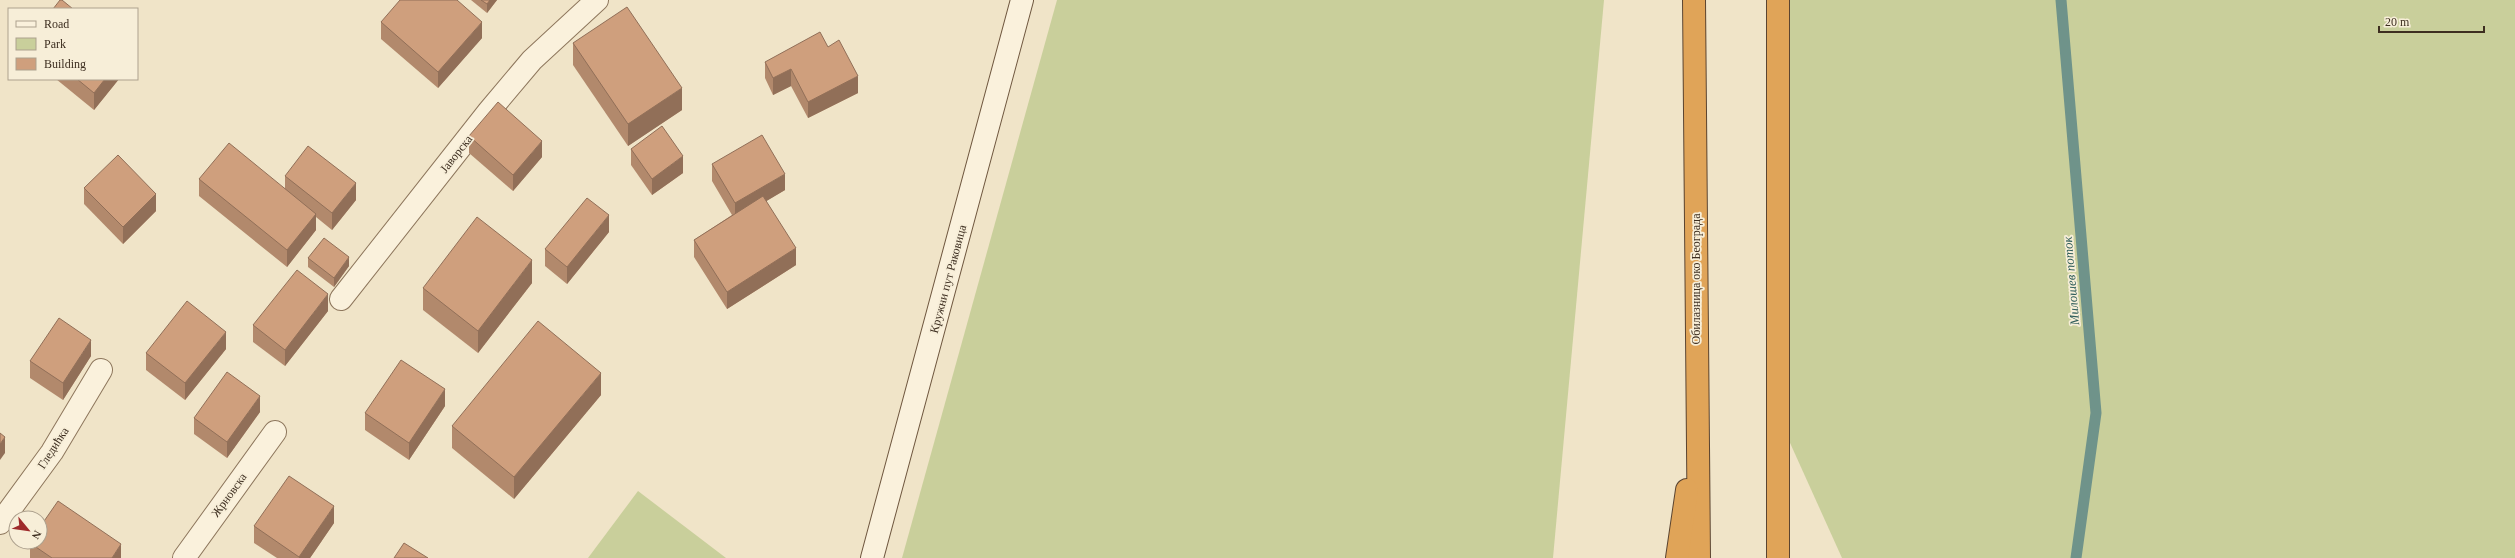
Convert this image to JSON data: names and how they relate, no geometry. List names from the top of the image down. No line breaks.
{"streets":{"highway":["Обилазница око Београда"],"street":["Јаворска","Кружни пут Раковица","Гледићка","Жрновска"]},"water":["Милошев поток"],"legend":["Road","Park","Building"],"scale_bar":"20 m","north":"bottom right"}
